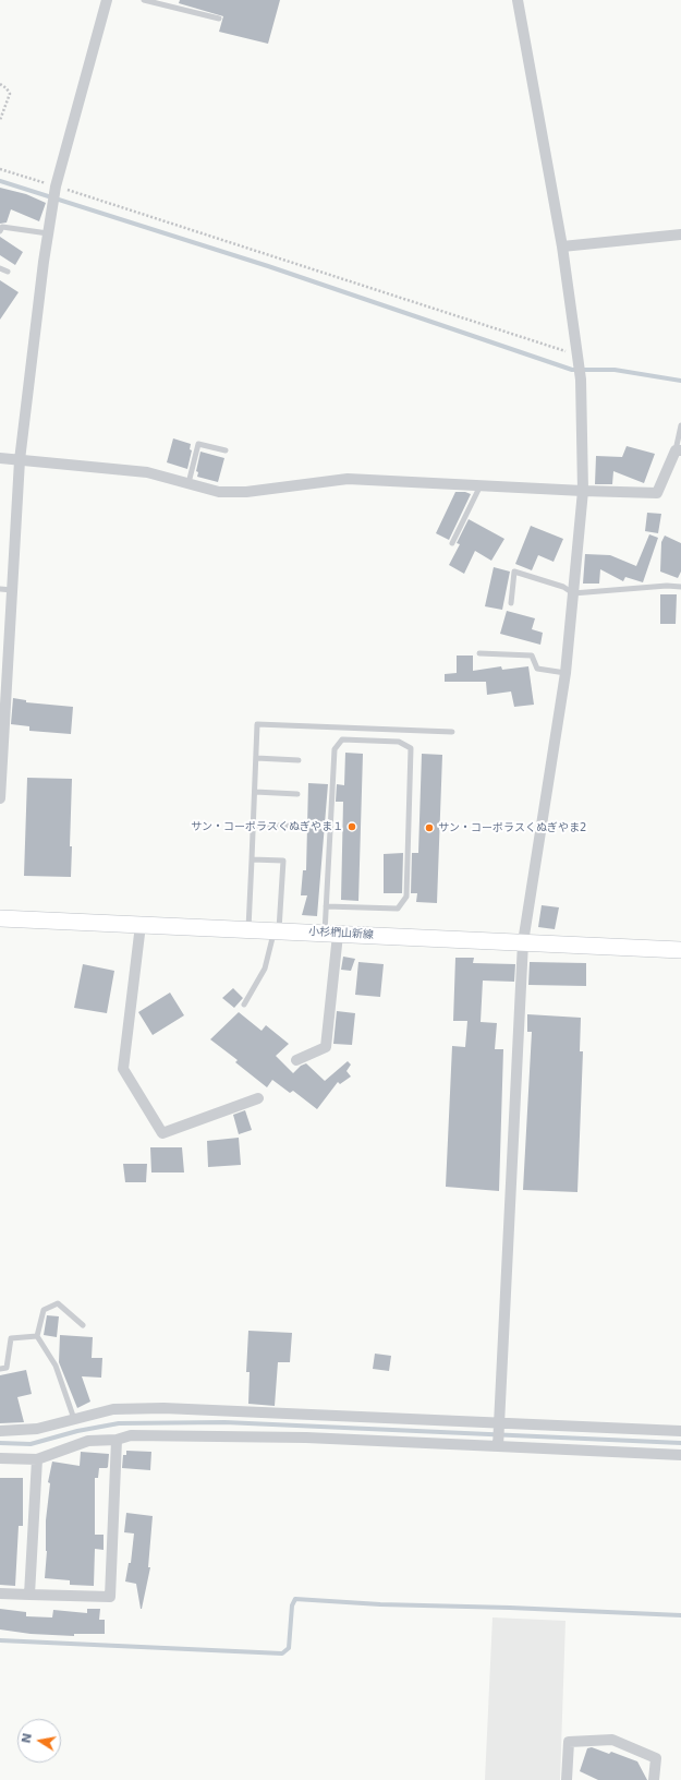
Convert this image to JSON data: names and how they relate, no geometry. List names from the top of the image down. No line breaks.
{"streets":{"main road":["小杉椚山新線"]},"places":["サン・コーポラスくぬぎやま１","サン・コーポラスくぬぎやま2"],"north":"left"}
